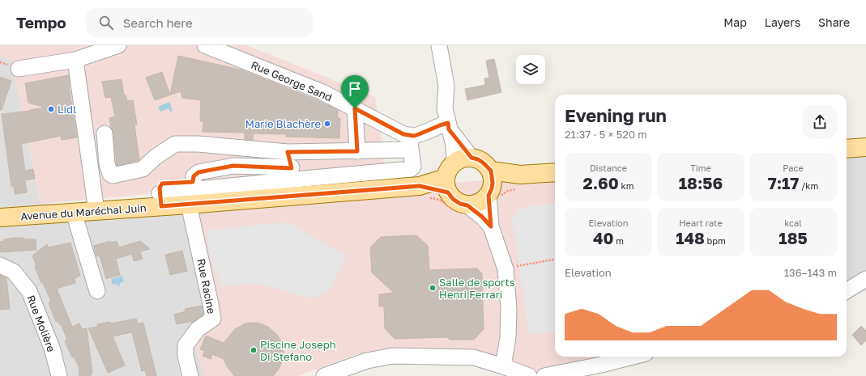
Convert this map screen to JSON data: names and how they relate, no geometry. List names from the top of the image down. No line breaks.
{"streets":{"main road":["Avenue du Maréchal Juin"],"street":["Rue George Sand","Rue Racine","Rue Molière"]},"crossings":[["Avenue du Maréchal Juin","Rue Racine"]],"places":["Lidl","Marie Blachère","Salle de sports Henri Ferrari","Piscine Joseph Di Stefano"],"page":{"header":"Tempo","search":"Search here","nav":["Map","Layers","Share"],"heading":["Evening run","21:37 · 5 × 520 m"],"stats":[["Distance","2.60 km"],["Time","18:56"],["Pace","7:17 /km"],["Elevation","40 m"],["Heart rate","148 bpm"],["kcal","185"]],"chart":["Elevation","136–143 m"]}}
